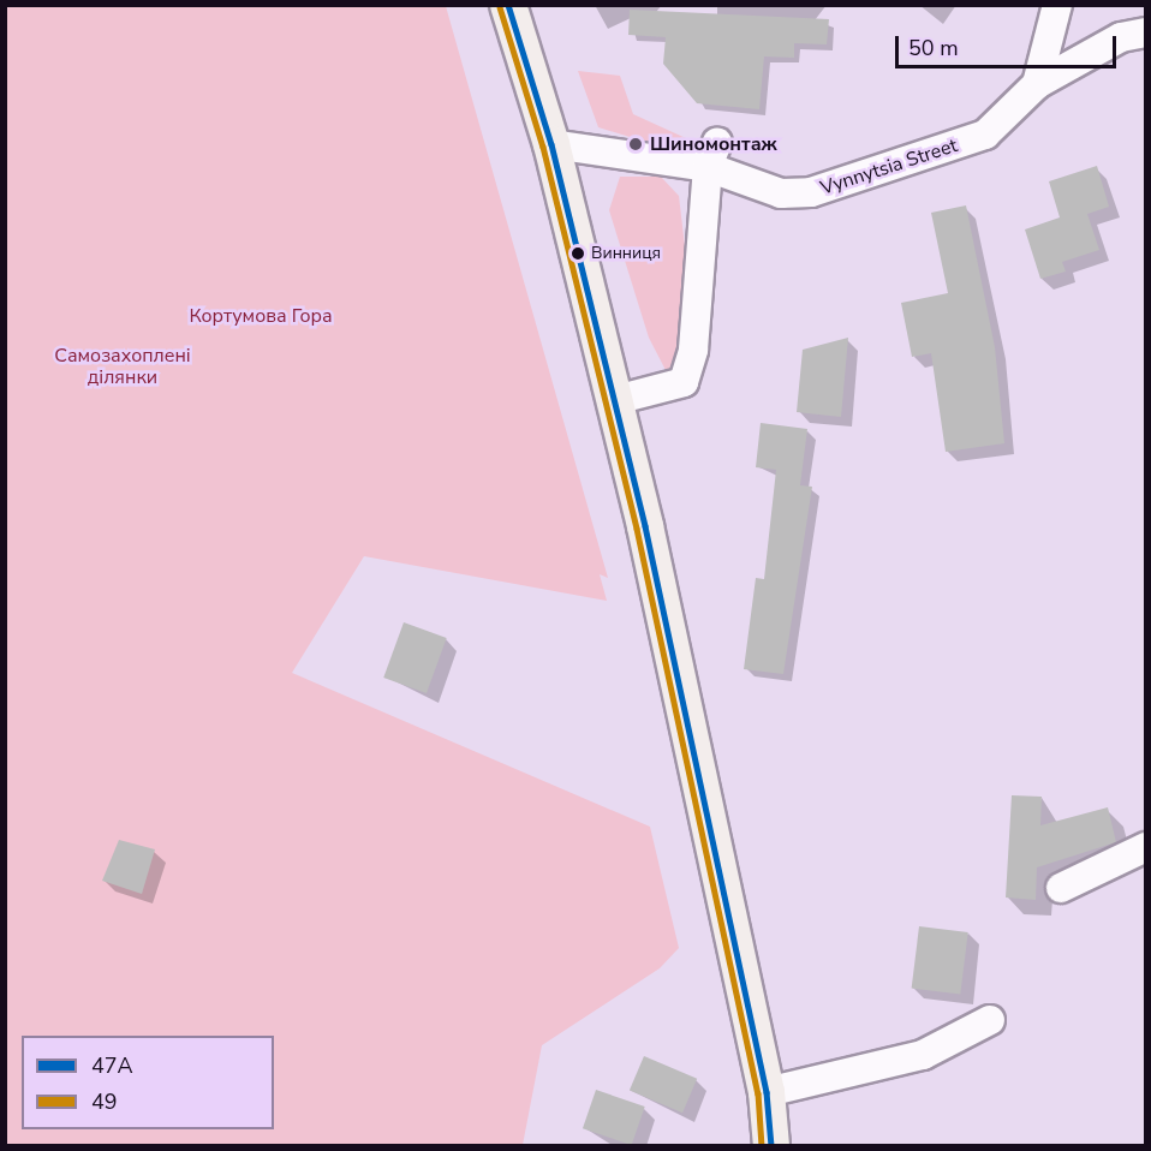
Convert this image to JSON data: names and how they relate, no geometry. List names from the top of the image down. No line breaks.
{"streets":{"street":["Vynnytsia Street"]},"parks":["Кортумова Гора","Самозахоплені ділянки"],"places":["Шиномонтаж","Винниця"],"lines":["transit line 47А","transit line 49"],"legend":["47А","49"],"scale_bar":"50 m"}
